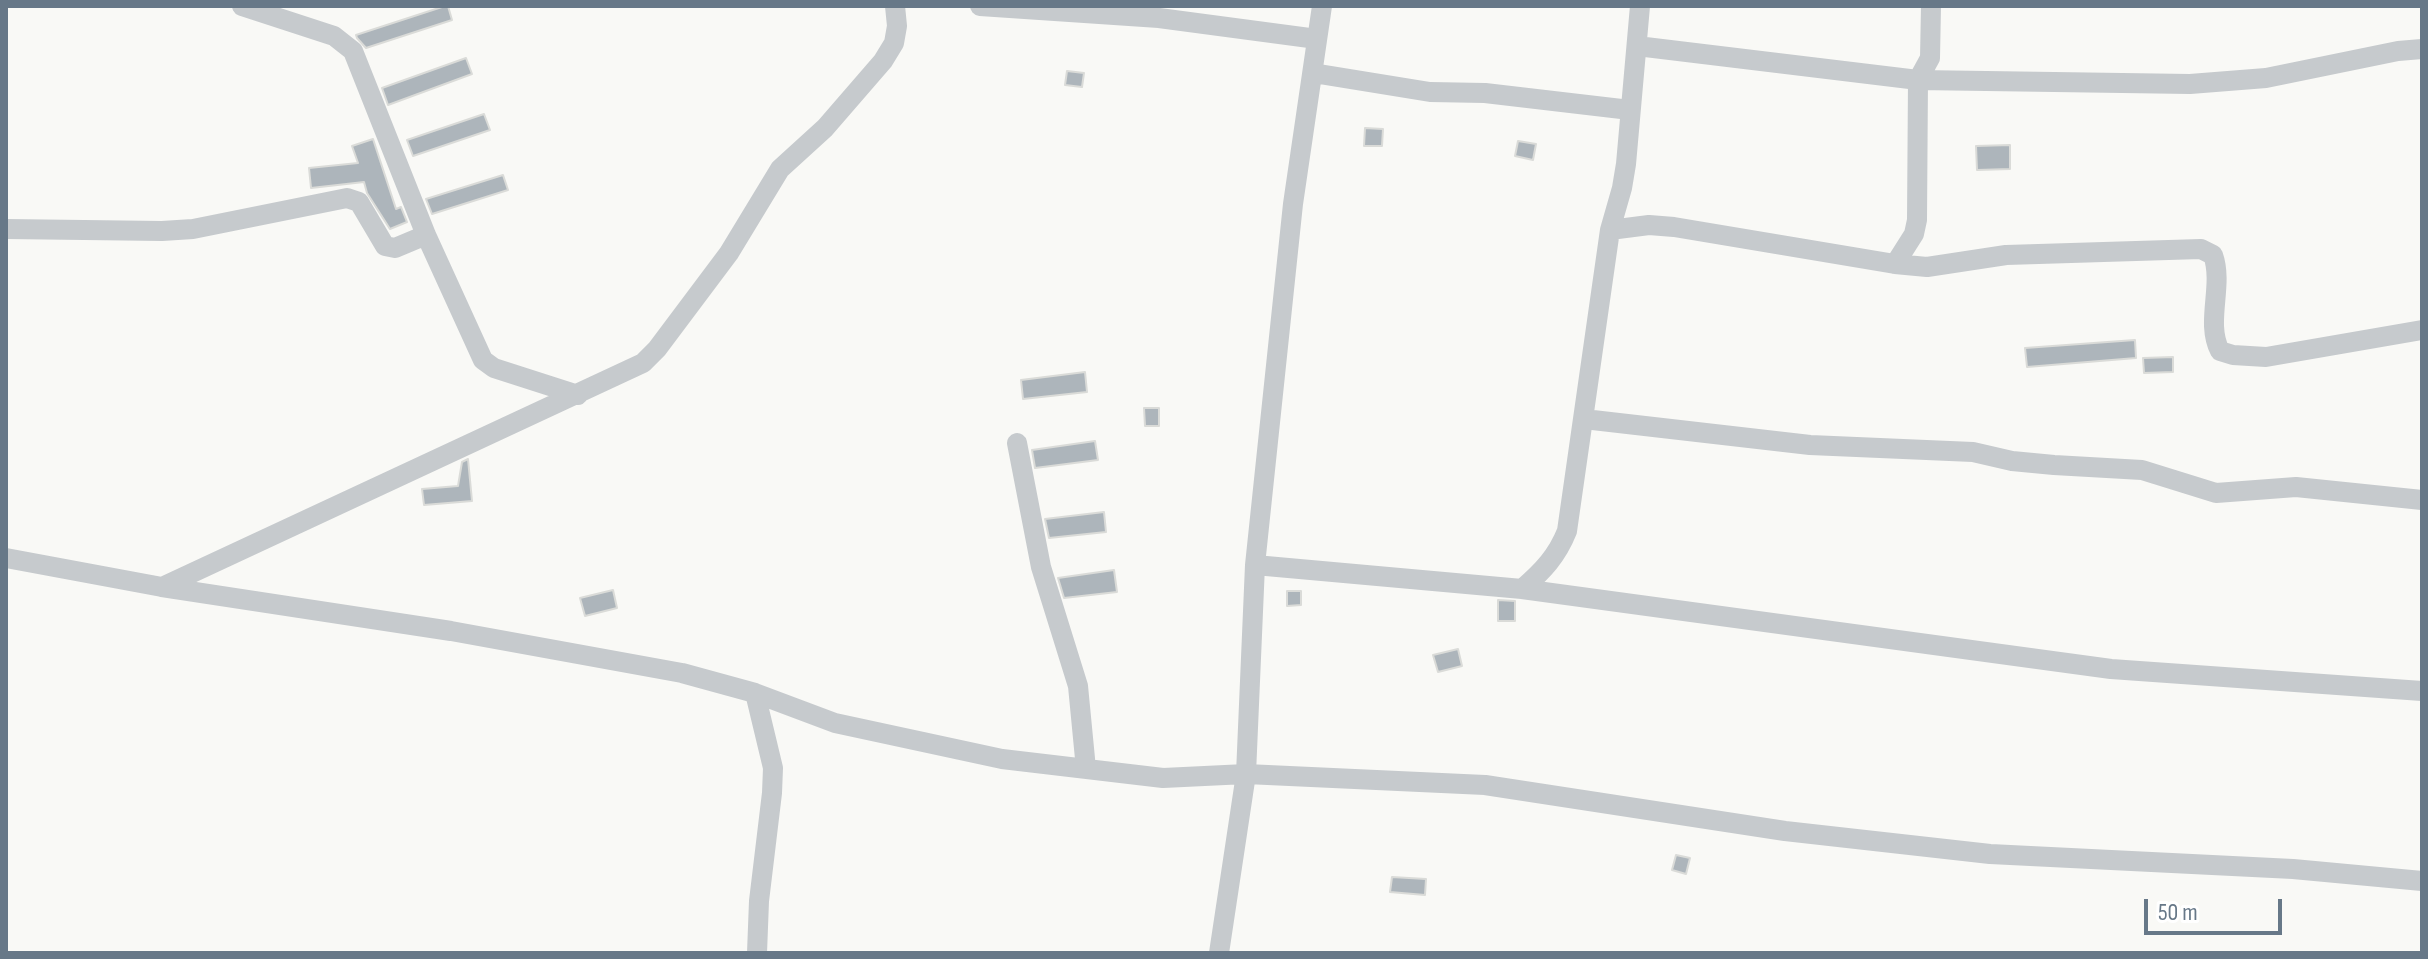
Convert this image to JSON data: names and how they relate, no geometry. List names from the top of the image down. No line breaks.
{"scale_bar":"50 m"}
